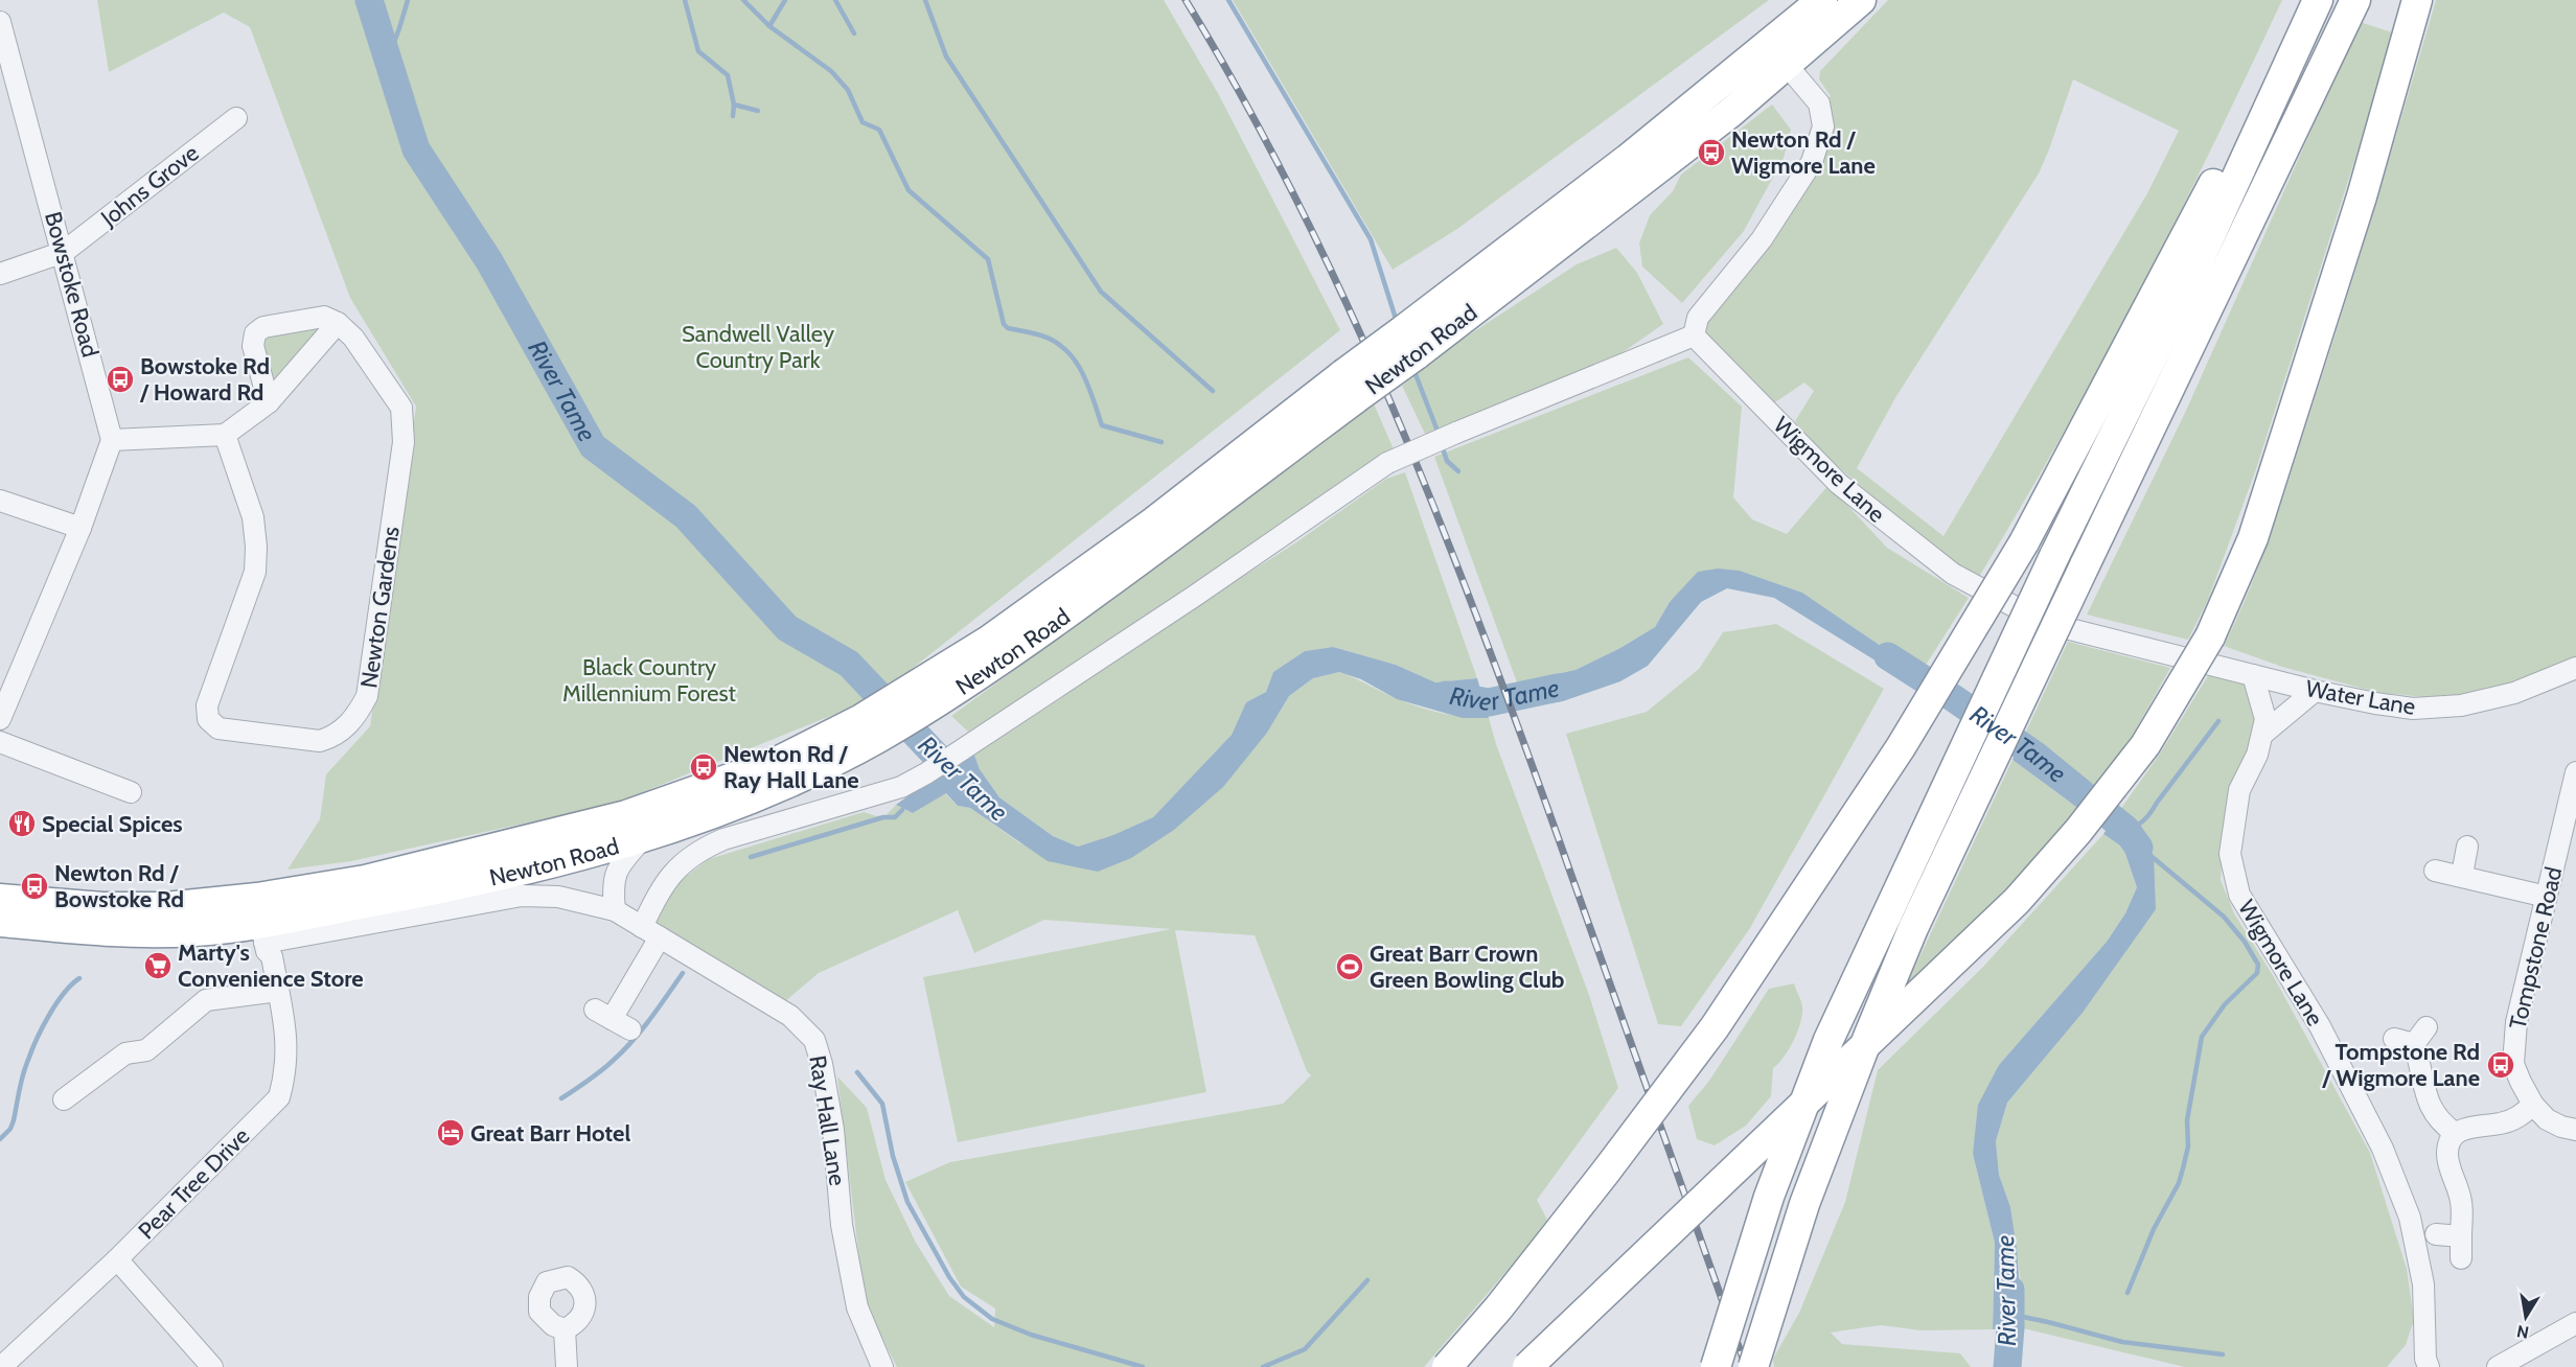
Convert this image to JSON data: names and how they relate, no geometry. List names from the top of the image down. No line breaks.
{"streets":{"highway":["Newton Road"],"street":["Johns Grove","Bowstoke Road","Wigmore Lane","Newton Gardens","Water Lane","Tompstone Road","Ray Hall Lane","Pear Tree Drive"]},"crossings":[["Johns Grove","Bowstoke Road"],["Newton Road","Ray Hall Lane"],["Newton Road","Pear Tree Drive"],["Wigmore Lane","Water Lane"]],"water":["River Tame"],"parks":["Sandwell Valley Country Park","Black Country Millennium Forest"],"places":{"bus stop":["Newton Rd / Wigmore Lane","Bowstoke Rd / Howard Rd","Newton Rd / Ray Hall Lane","Newton Rd / Bowstoke Rd","Tompstone Rd / Wigmore Lane"],"restaurant":["Special Spices"],"supermarket":["Marty's Convenience Store"],"sports":["Great Barr Crown Green Bowling Club"],"hotel":["Great Barr Hotel"]},"north":"bottom"}
